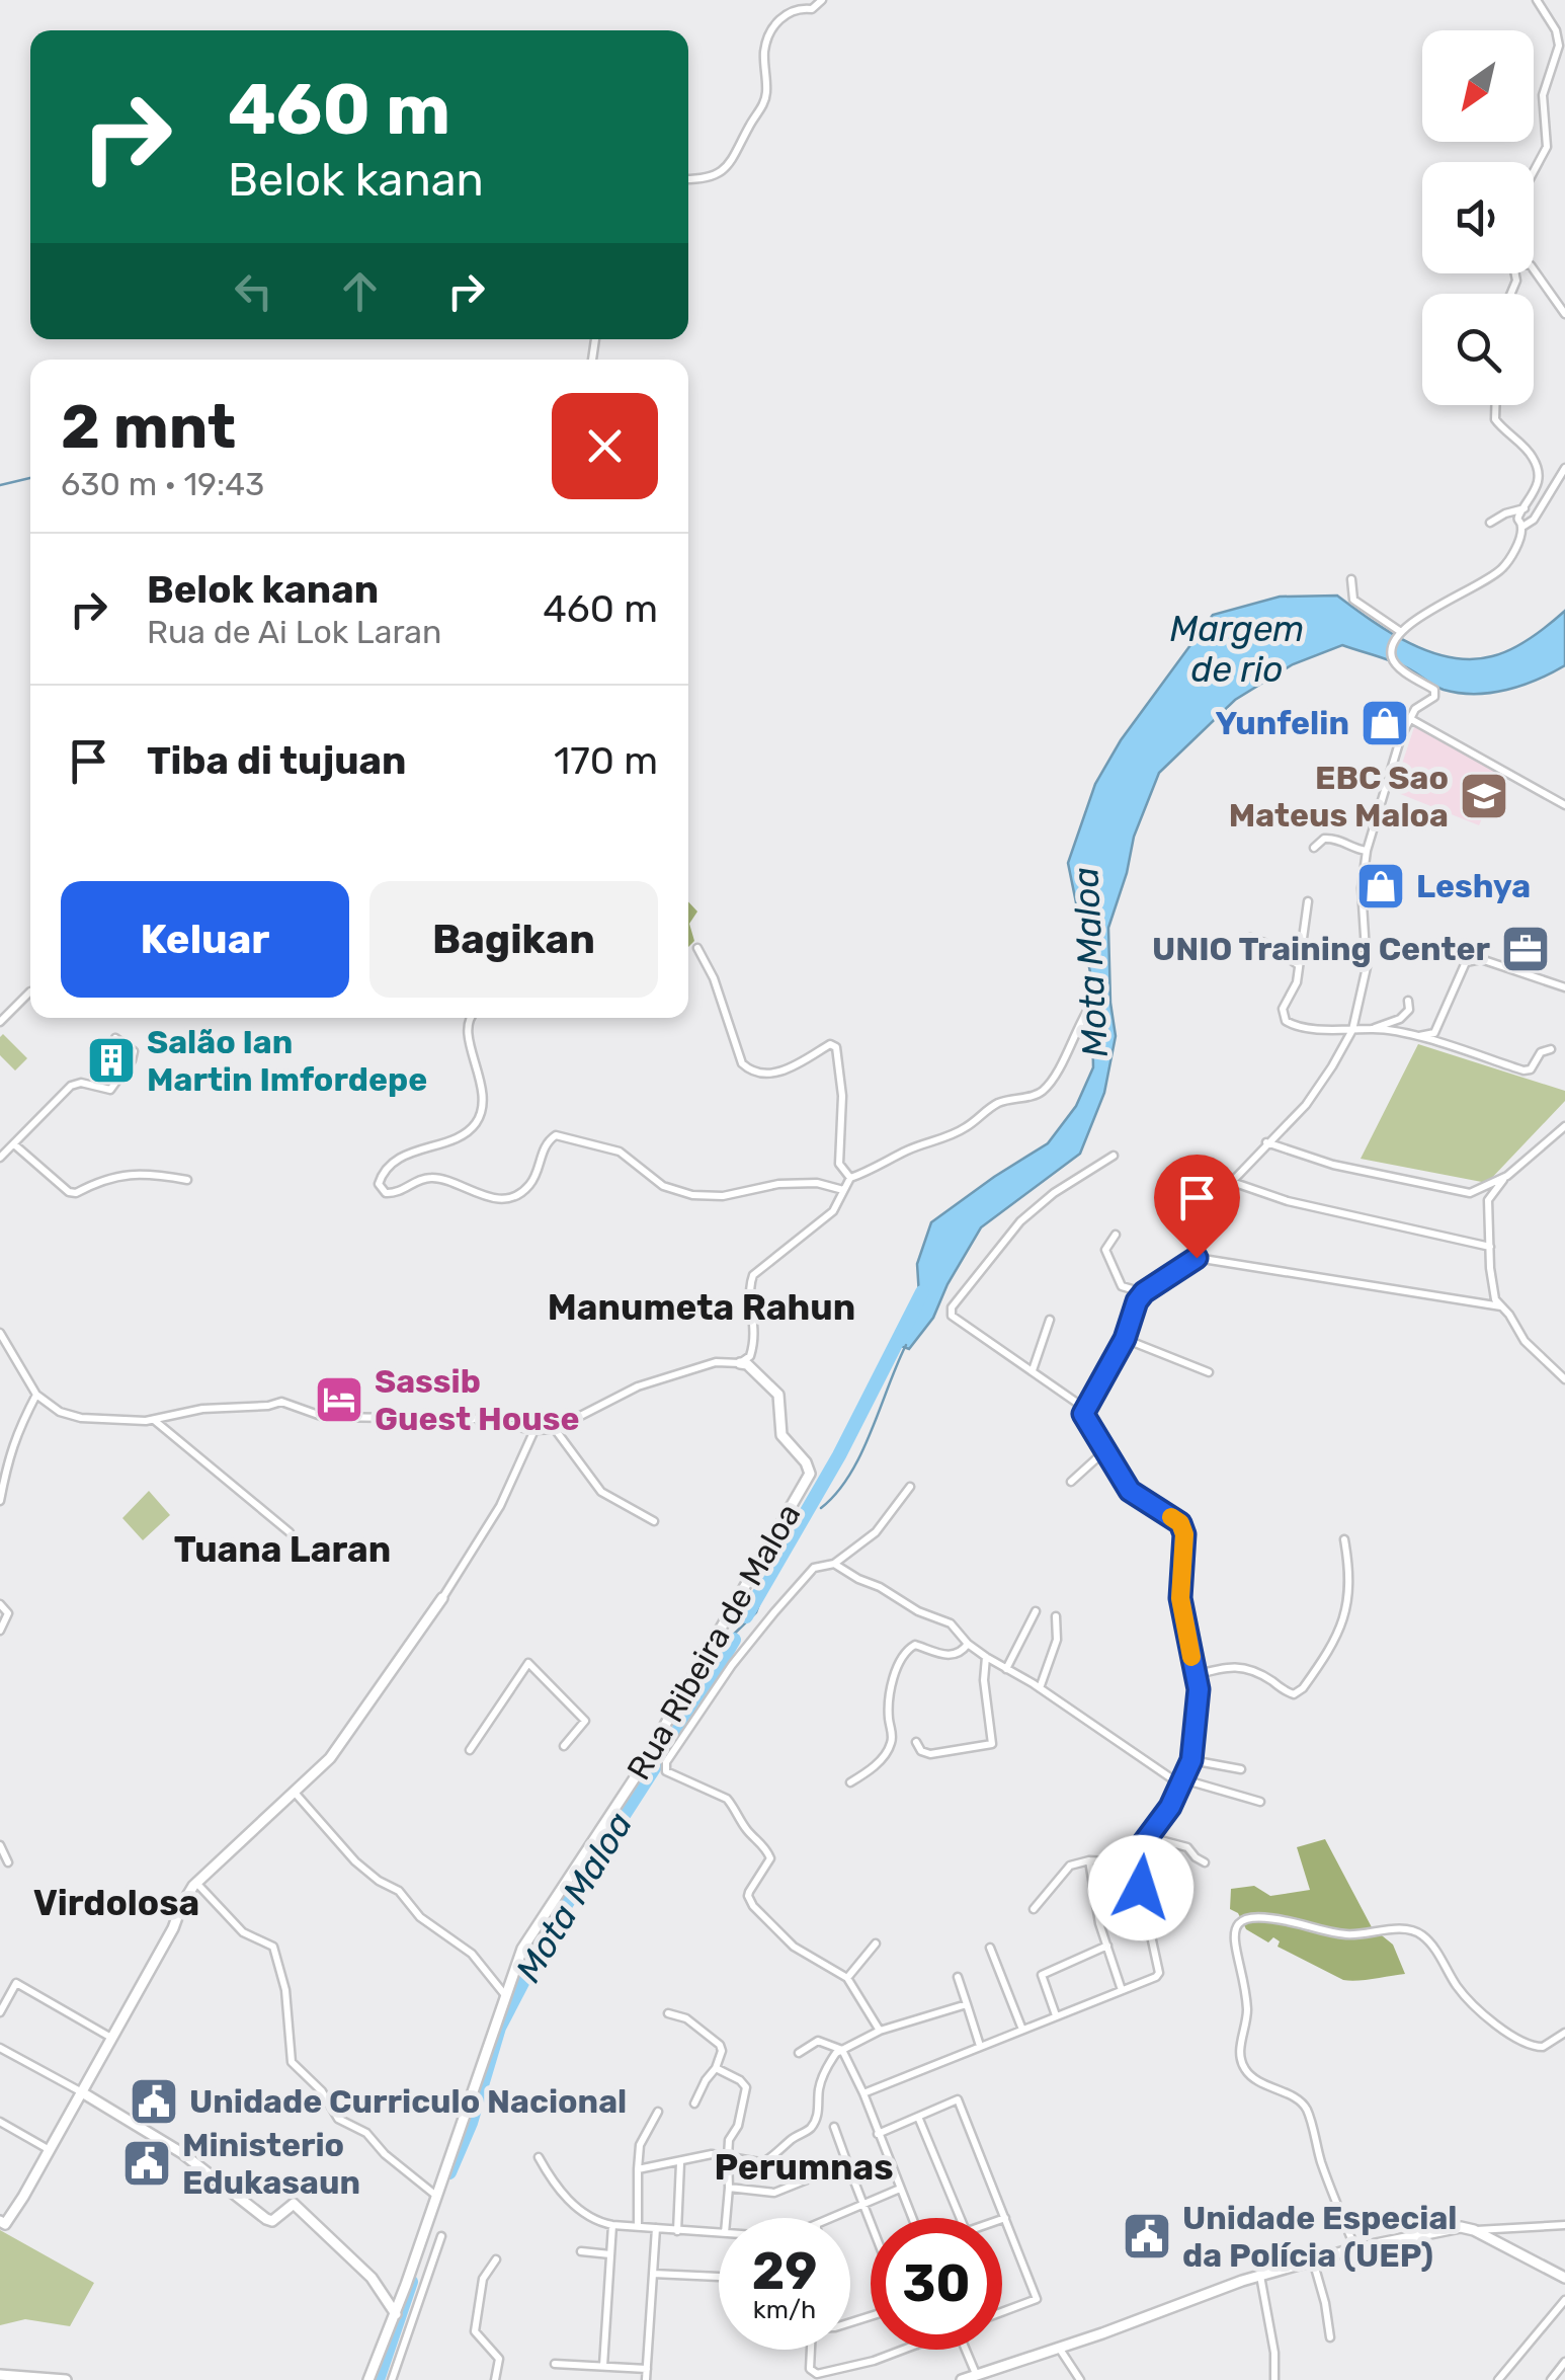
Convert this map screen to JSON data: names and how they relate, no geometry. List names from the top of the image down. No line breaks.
{"streets":{"street":["Rua Ribeira de Maloa"]},"districts":["Manumeta Rahun","Tuana Laran","Virdolosa","Perumnas"],"water":["Margem de rio","Mota Maloa"],"places":{"shop":["Yunfelin","Leshya"],"school or university":["EBC Sao Mateus Maloa"],"office":["UNIO Training Center"],"building":["Salão Ian Martin Imfordepe"],"hotel":["Sassib Guest House"],"public building":["Unidade Curriculo Nacional","Ministerio Edukasaun","Unidade Especial da Polícia (UEP)"]},"north":"bottom left","page":{"turn":["460 m","Belok kanan"],"heading":["2 mnt","630 m · 19:43"],"list":[{"name":"Belok kanan","note":"Rua de Ai Lok Laran","value":"460 m"},{"name":"Tiba di tujuan","value":"170 m"}],"buttons":["Keluar","Bagikan"],"speed":"29 km/h","limit":"30"}}
